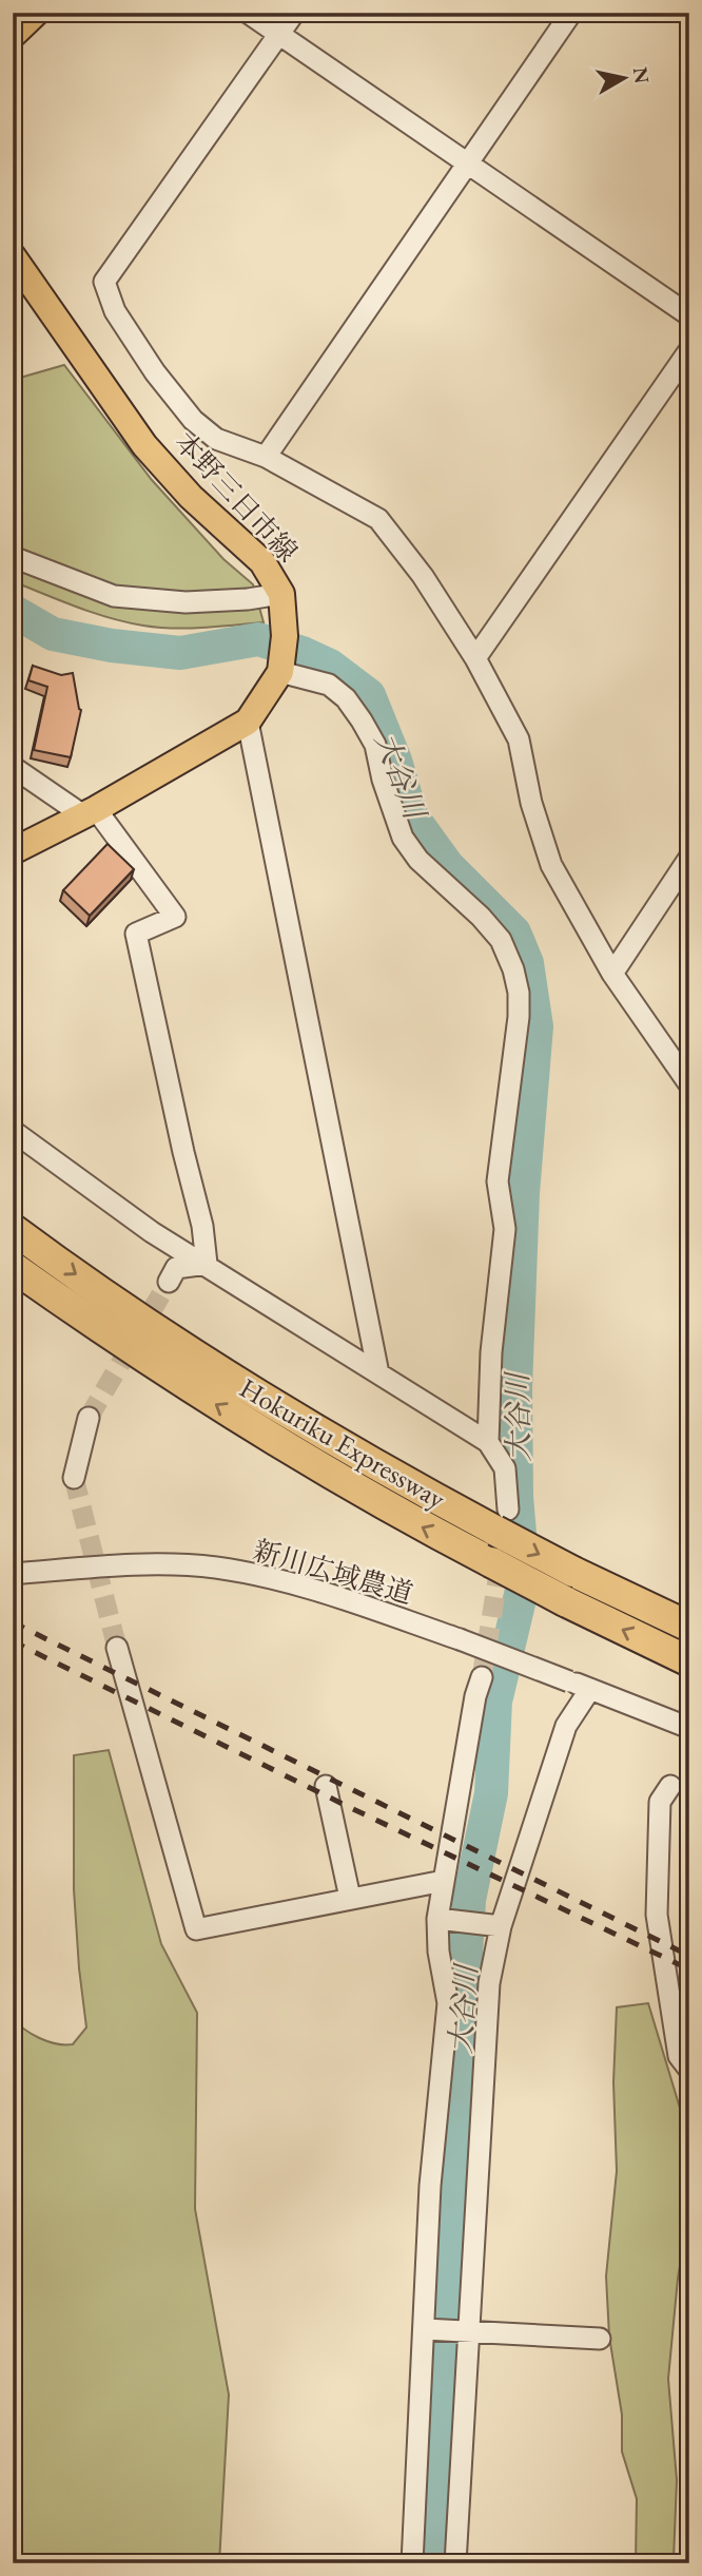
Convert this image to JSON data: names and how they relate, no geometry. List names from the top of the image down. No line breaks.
{"streets":{"highway":["Hokuriku Expressway"],"main road":["本野三日市線"],"street":["新川広域農道"]},"water":["大谷川"],"north":"right"}
